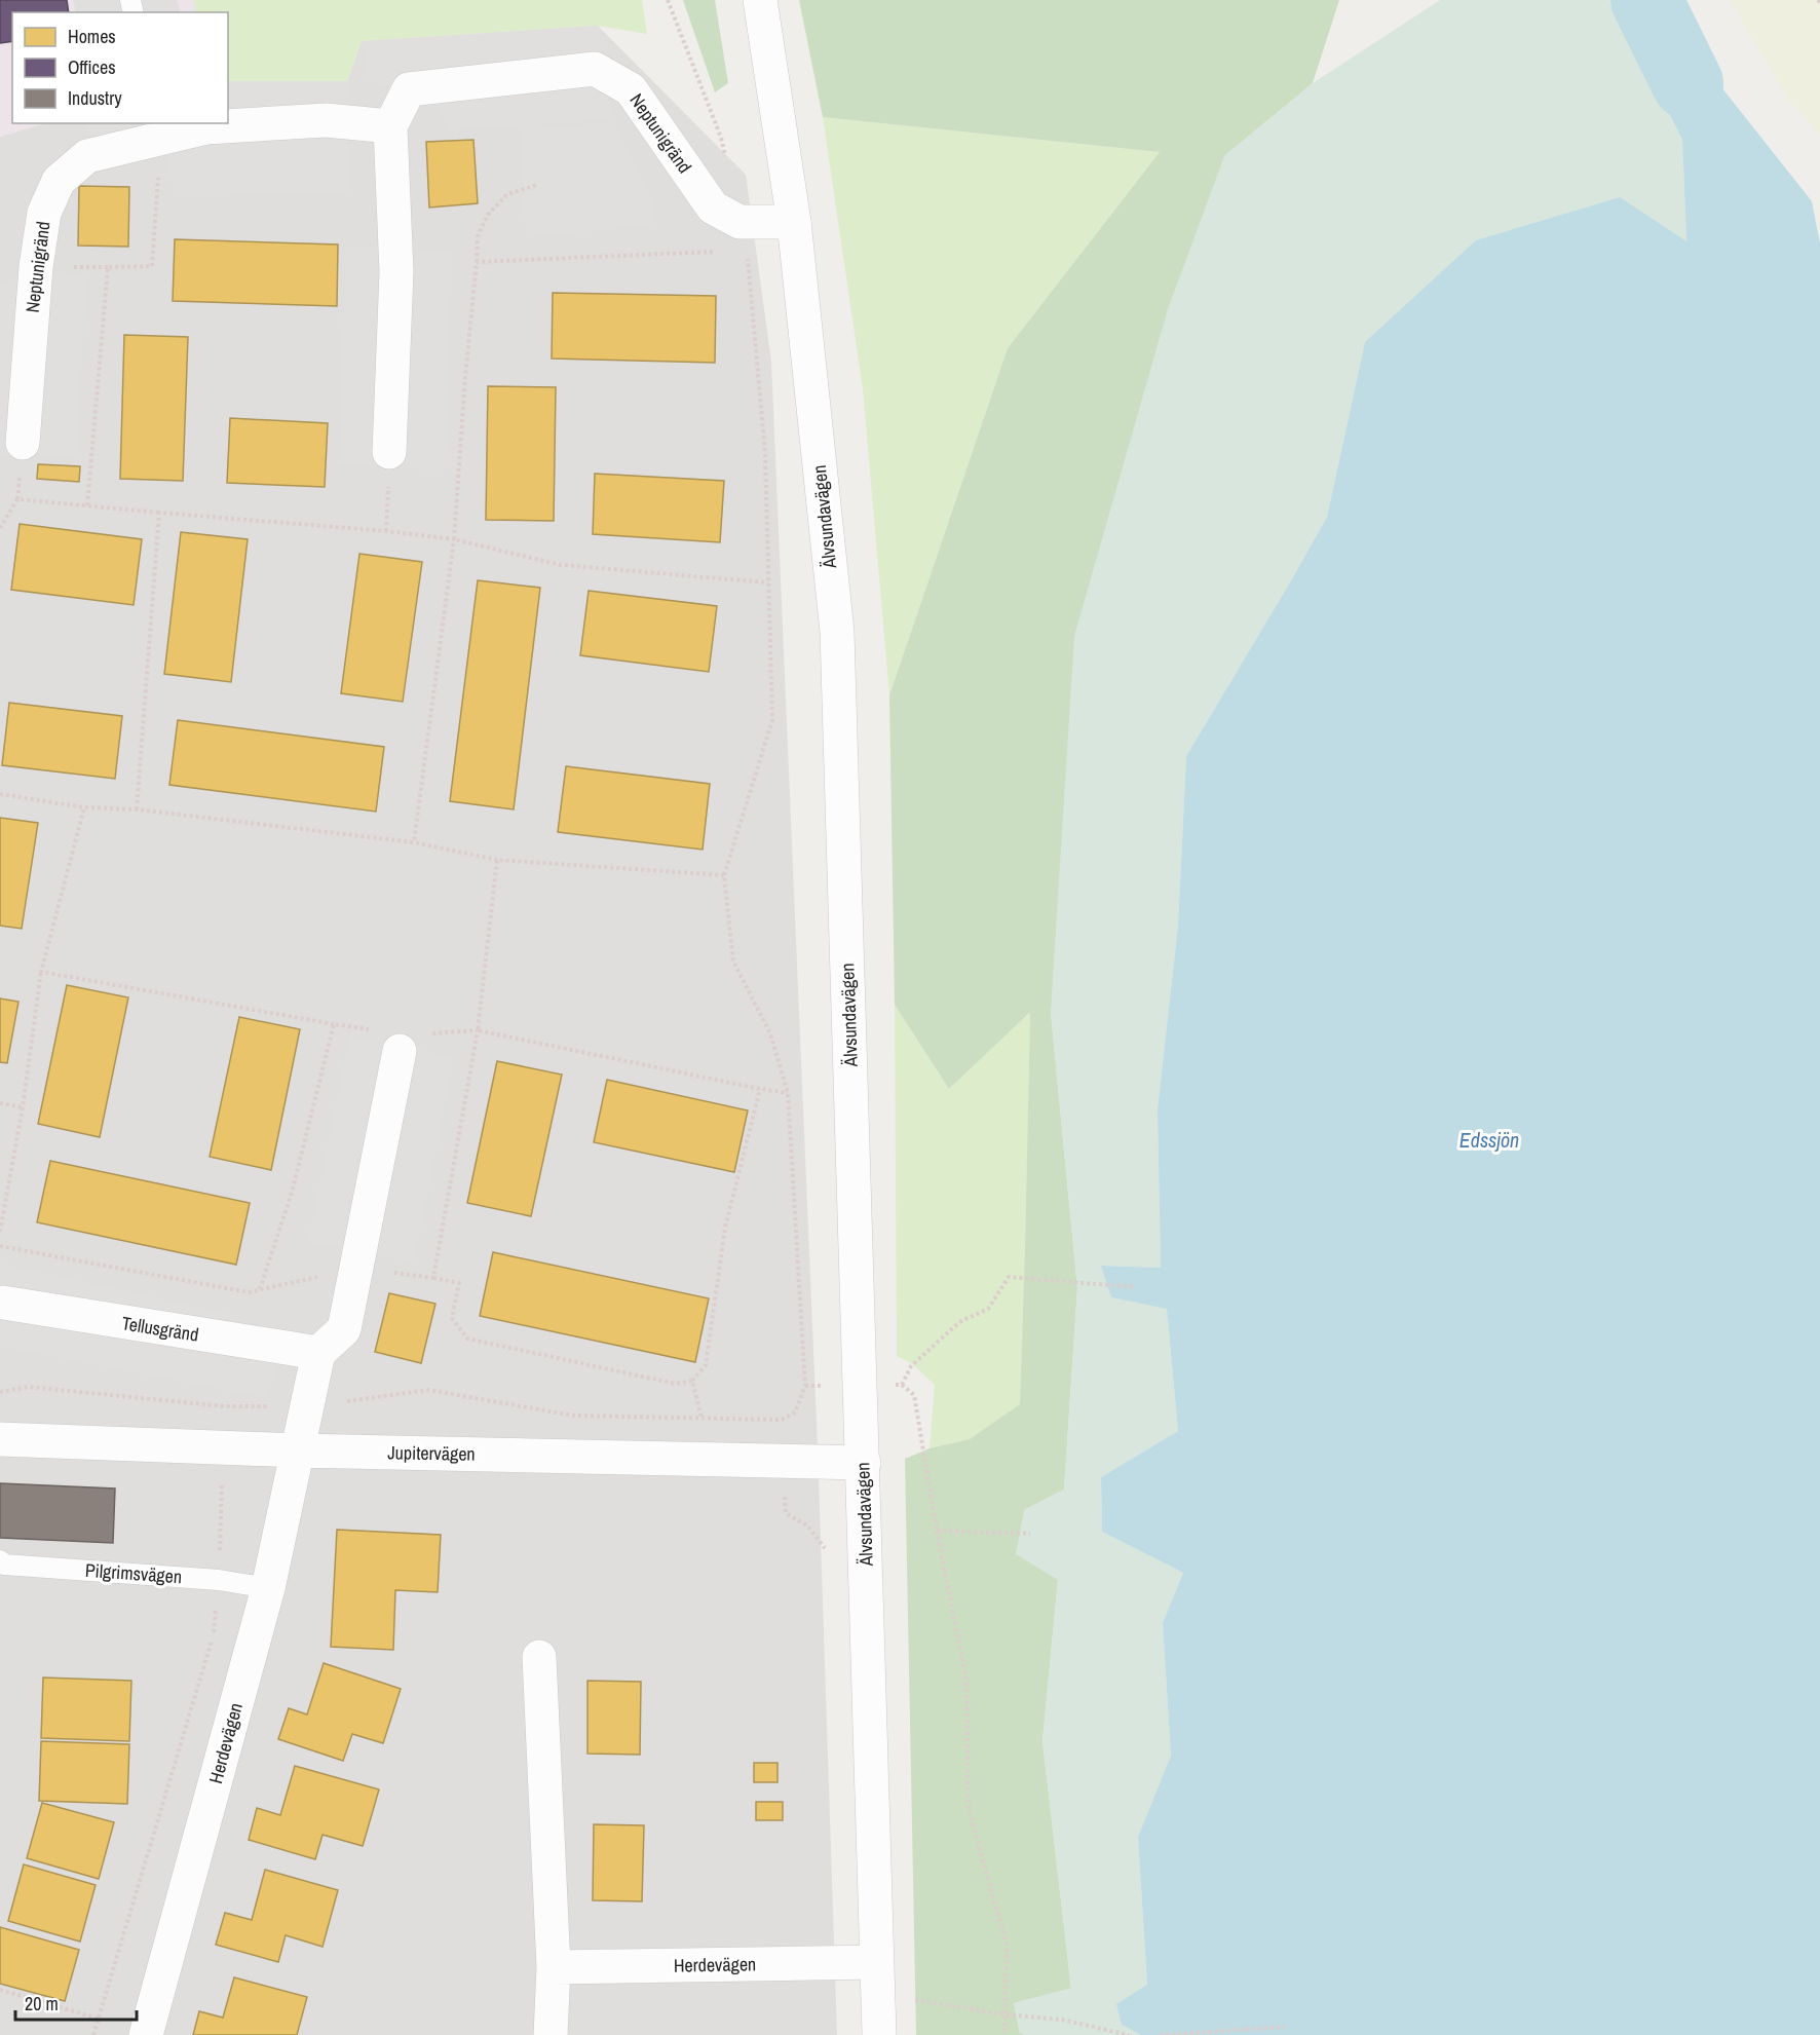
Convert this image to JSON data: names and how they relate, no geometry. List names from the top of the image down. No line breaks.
{"streets":{"street":["Neptunigränd","Älvsundavägen","Tellusgränd","Jupitervägen","Herdevägen"],"lane":["Pilgrimsvägen"]},"crossings":[["Neptunigränd","Älvsundavägen"],["Älvsundavägen","Jupitervägen"],["Älvsundavägen","Herdevägen"],["Jupitervägen","Herdevägen"],["Pilgrimsvägen","Herdevägen"]],"water":["Edssjön"],"legend":["Homes","Offices","Industry"],"scale_bar":"20 m"}
